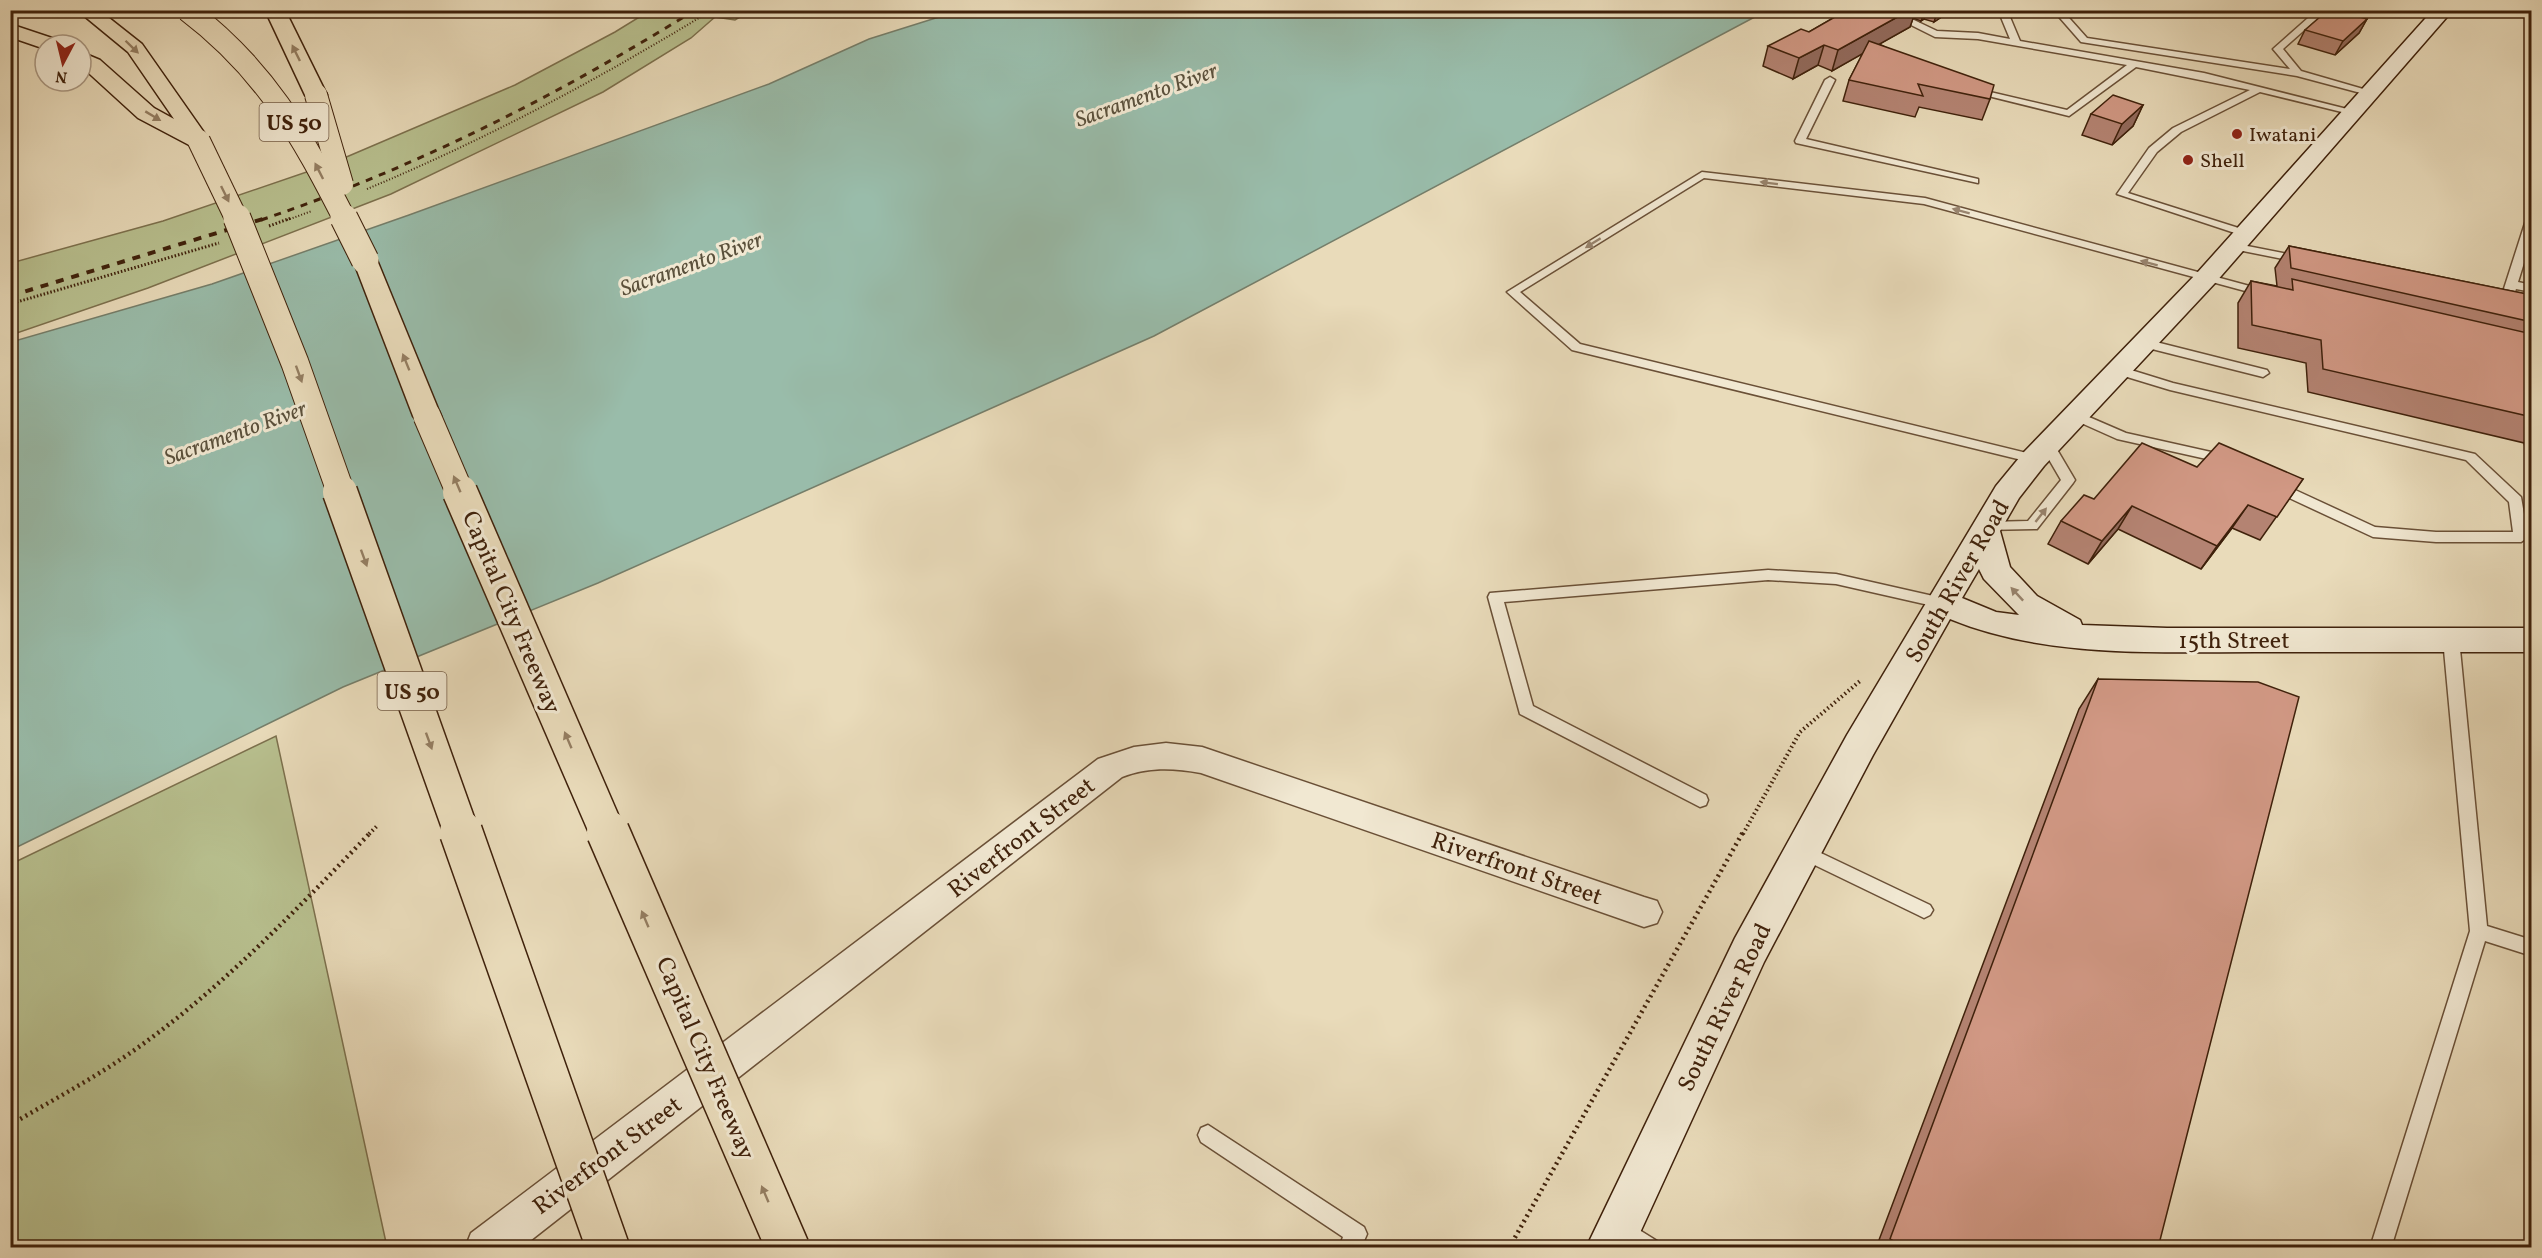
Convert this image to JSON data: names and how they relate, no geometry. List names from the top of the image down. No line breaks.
{"streets":{"highway":["US 50","Capital City Freeway"],"street":["South River Road","15th Street","Riverfront Street"]},"crossings":[["South River Road","15th Street"]],"water":["Sacramento River"],"places":["Iwatani","Shell"],"north":"bottom"}
